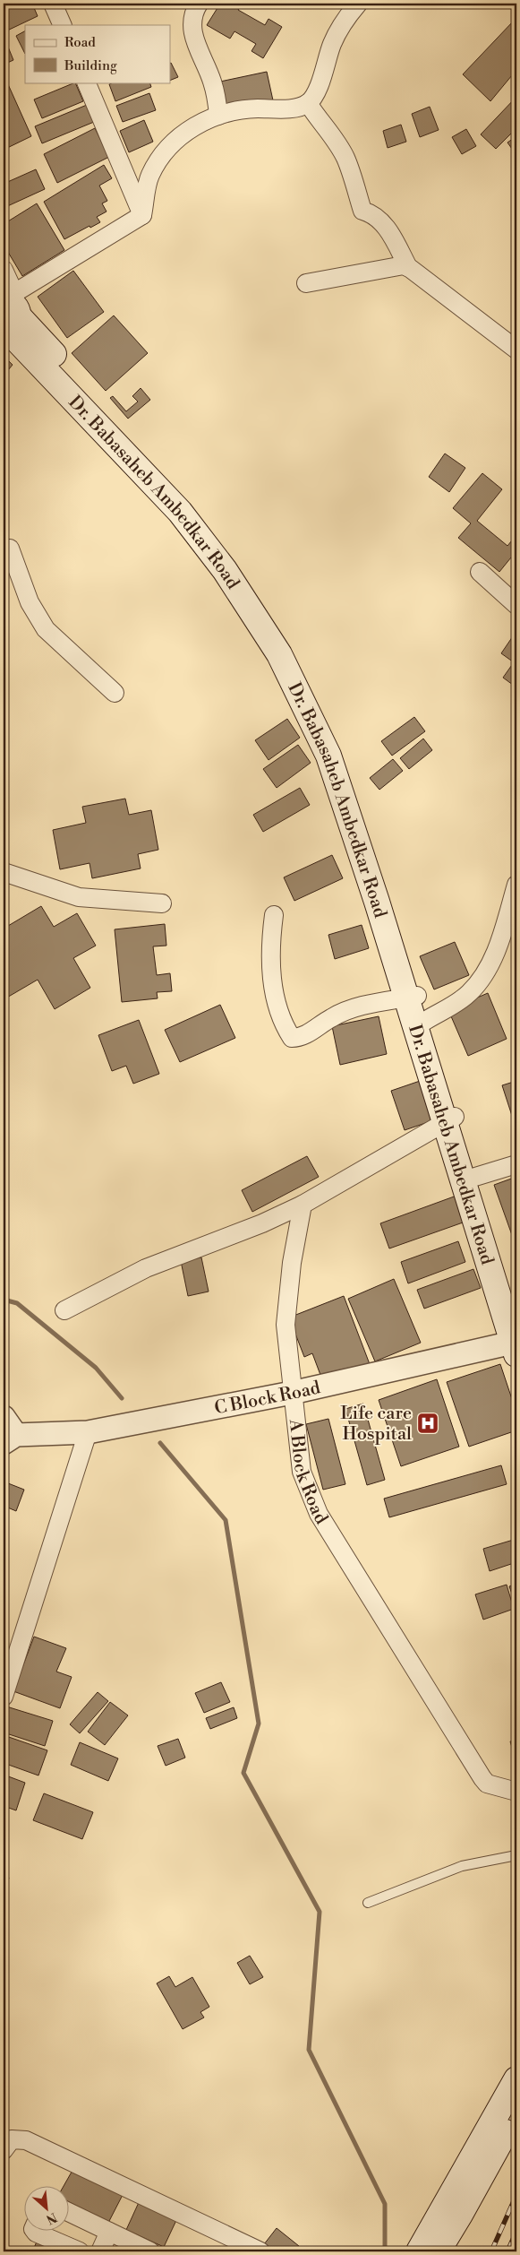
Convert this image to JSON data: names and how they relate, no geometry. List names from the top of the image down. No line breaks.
{"streets":{"main road":["Dr. Babasaheb Ambedkar Road"],"street":["C Block Road","A Block Road"]},"crossings":[["Dr. Babasaheb Ambedkar Road","C Block Road"],["C Block Road","A Block Road"]],"places":{"hospital":["Life care Hospital"]},"legend":["Road","Building"],"north":"bottom right"}
